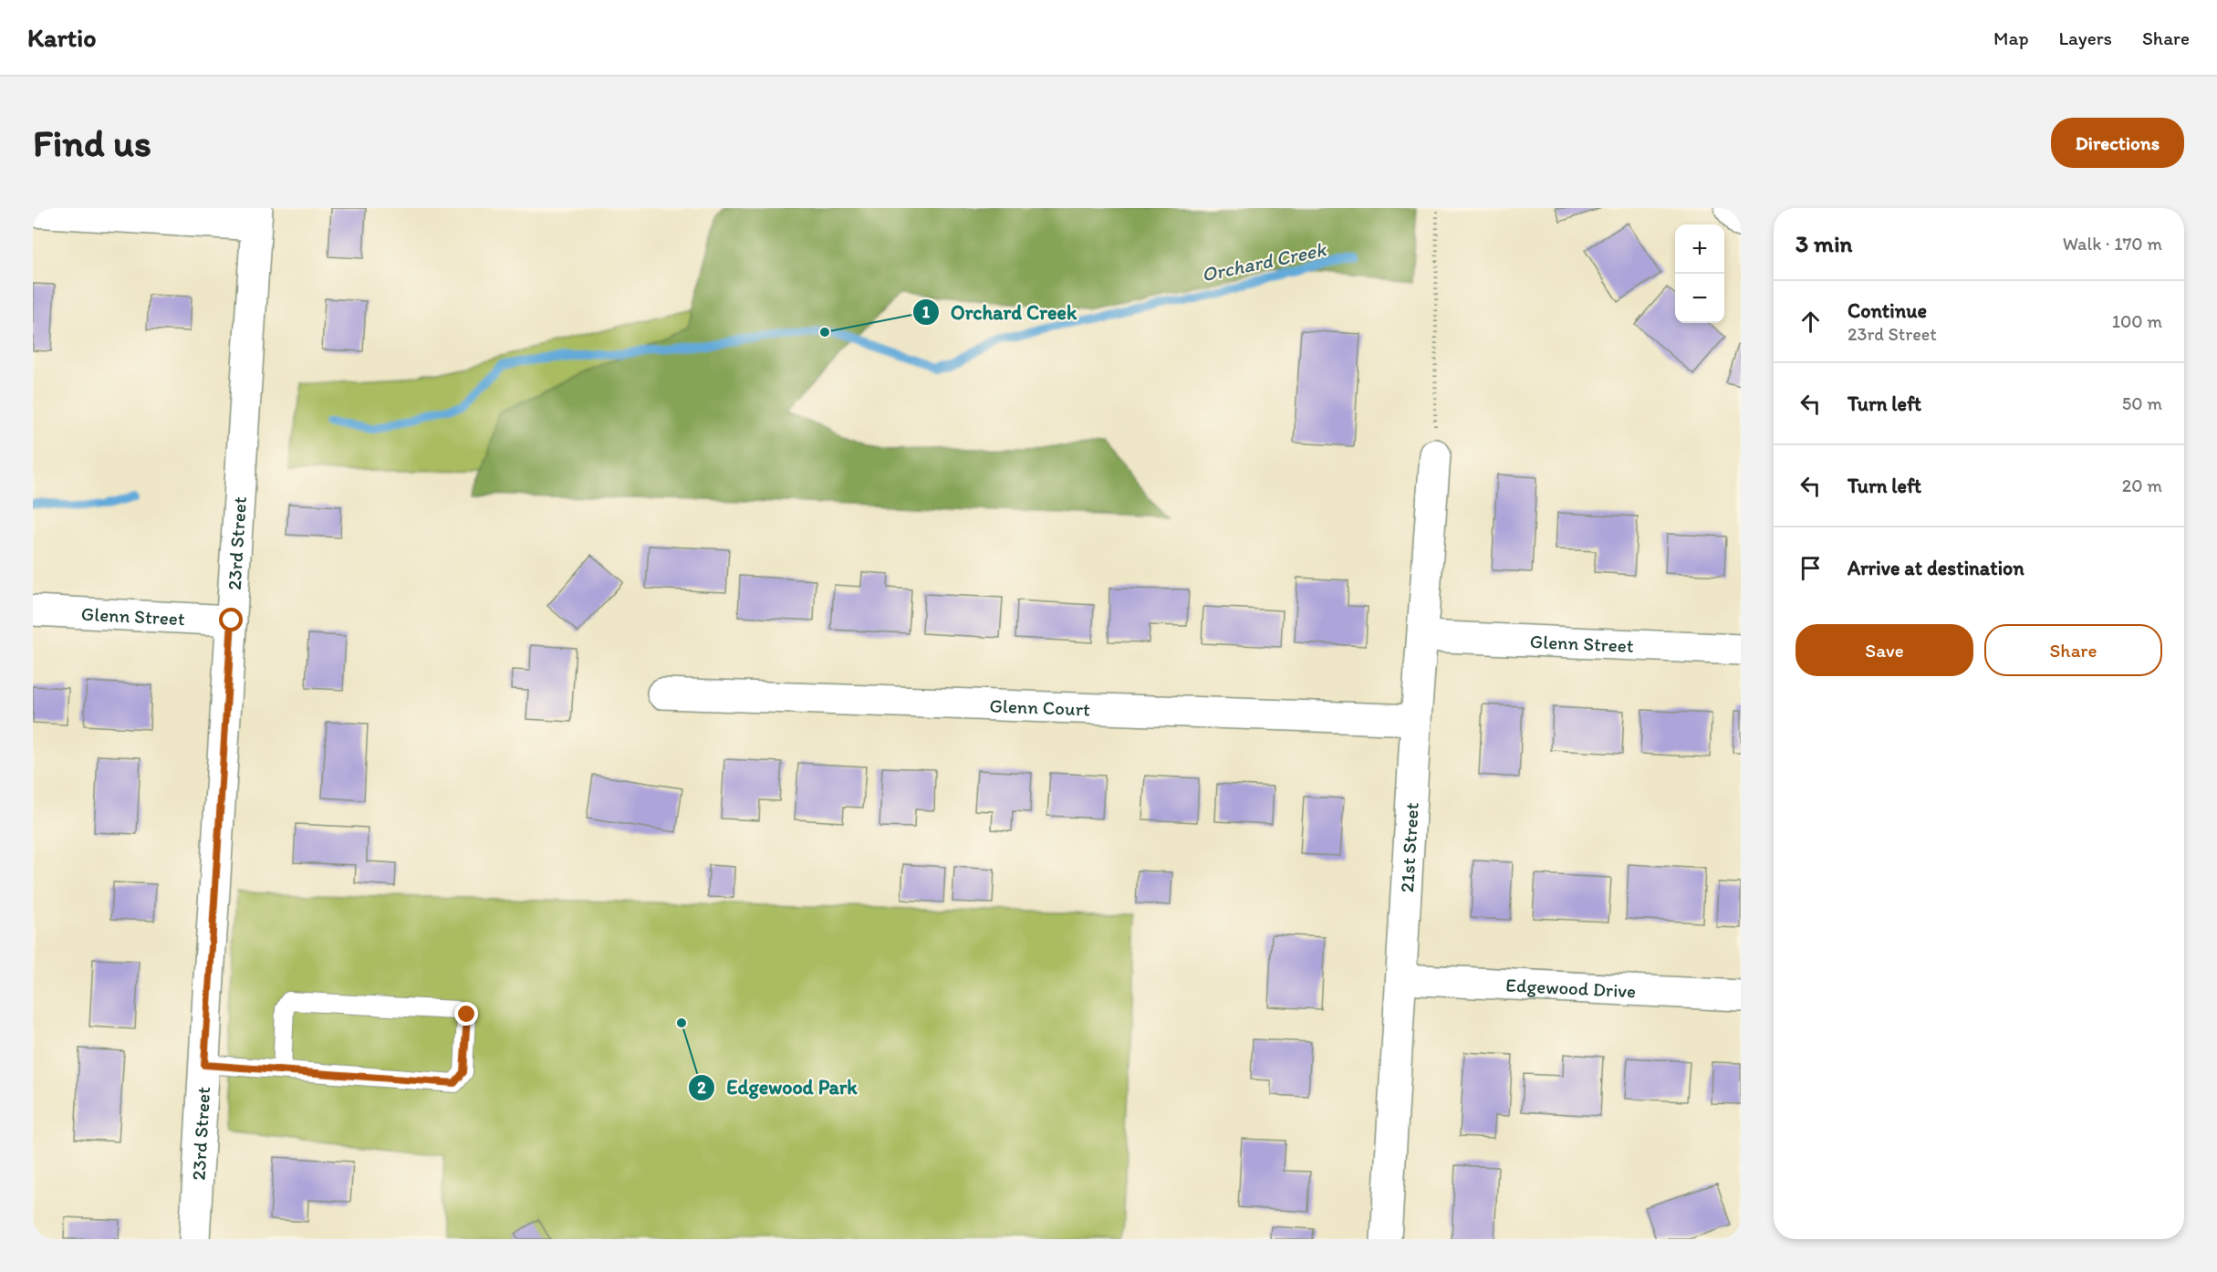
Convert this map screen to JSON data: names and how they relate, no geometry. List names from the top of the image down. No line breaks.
{"streets":{"street":["23rd Street","Glenn Street","Glenn Court","21st Street","Edgewood Drive"]},"crossings":[["23rd Street","Glenn Street"],["Glenn Street","21st Street"],["Glenn Court","21st Street"],["21st Street","Edgewood Drive"]],"water":["Orchard Creek"],"places":["Orchard Creek","Edgewood Park"],"page":{"header":"Kartio","nav":["Map","Layers","Share"],"buttons":["Directions",["Save","Share"]],"title":"Find us","heading":["3 min","Walk · 170 m"],"map_buttons":["+","−"],"list":[["Continue","23rd Street","100 m"],["Turn left","50 m"],["Turn left","20 m"],"Arrive at destination"]}}
